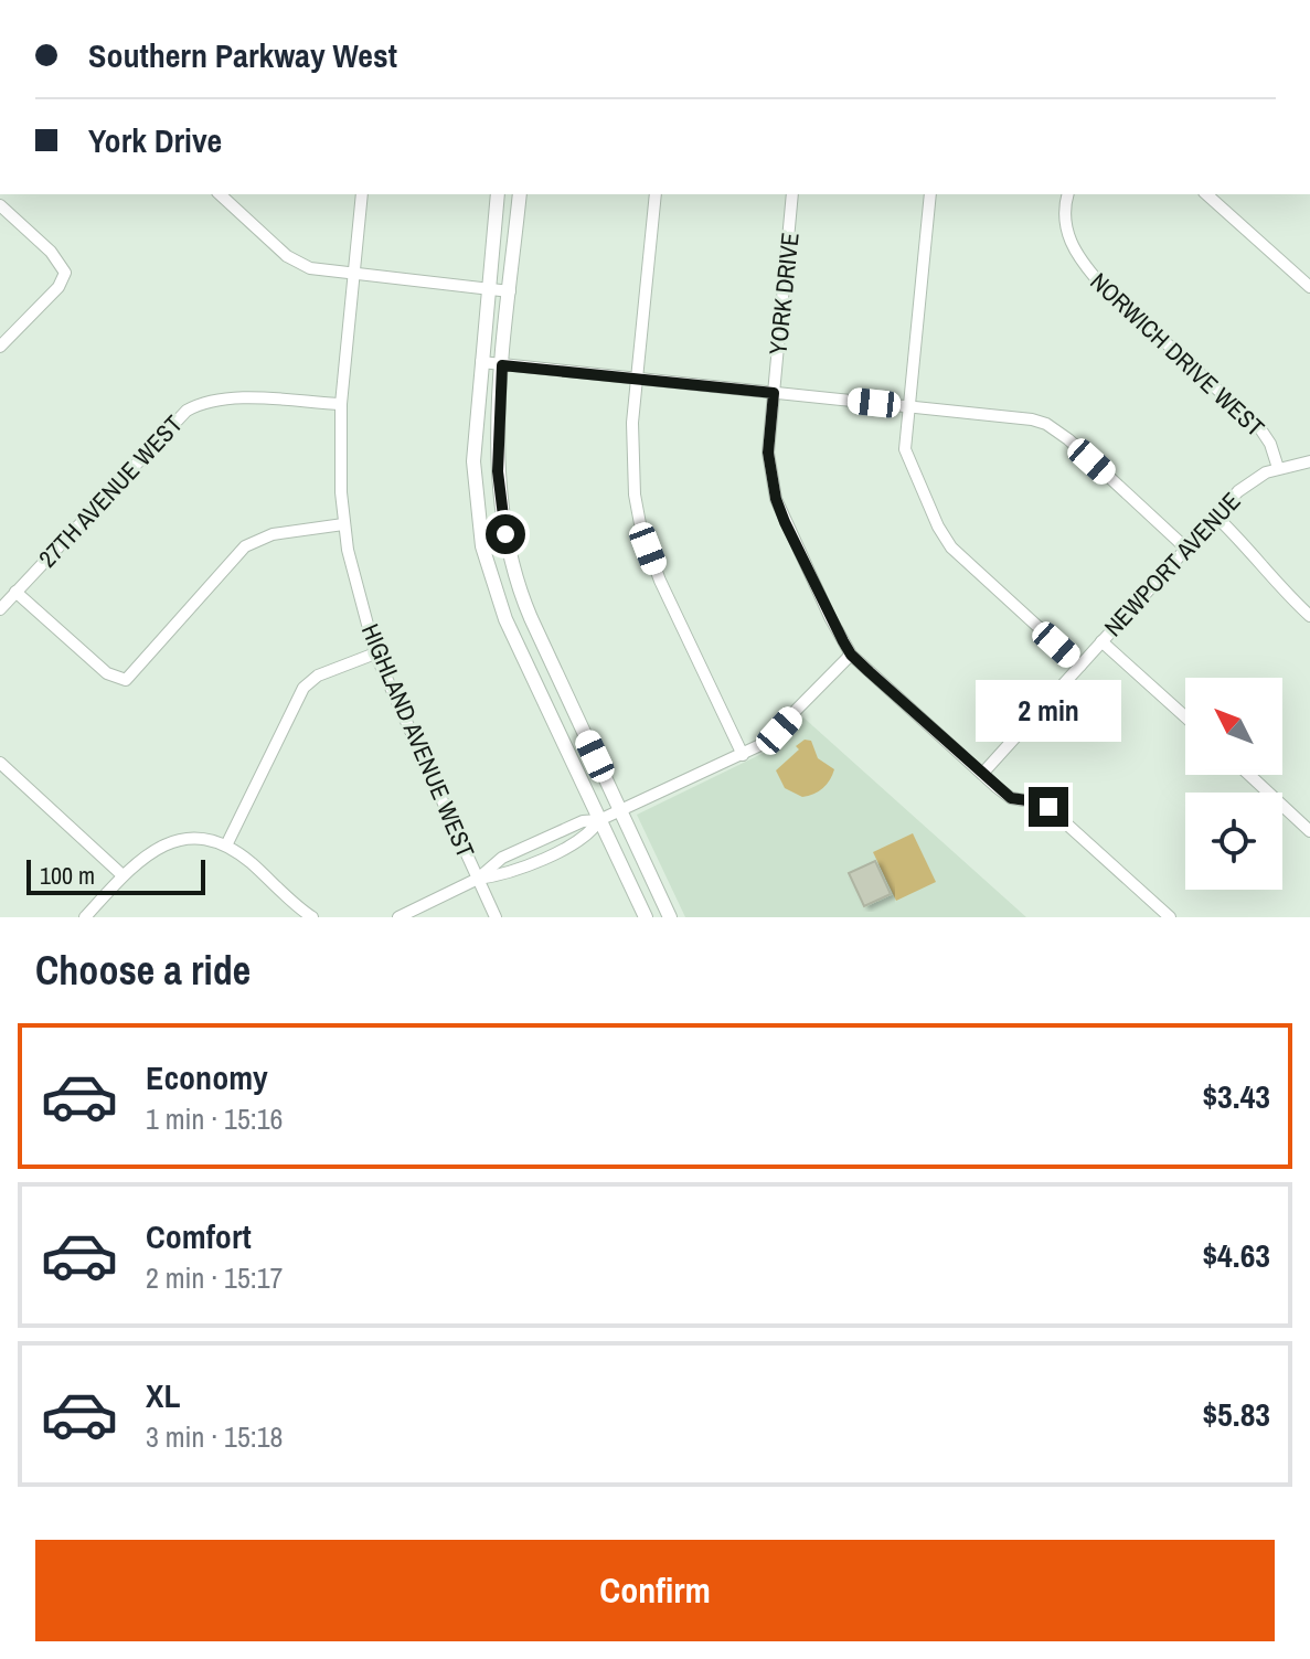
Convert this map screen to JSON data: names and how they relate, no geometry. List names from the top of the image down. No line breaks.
{"streets":{"street":["YORK DRIVE","NORWICH DRIVE WEST","27TH AVENUE WEST","NEWPORT AVENUE","HIGHLAND AVENUE WEST"]},"crossings":[["YORK DRIVE","NEWPORT AVENUE"],["NORWICH DRIVE WEST","NEWPORT AVENUE"],["27TH AVENUE WEST","HIGHLAND AVENUE WEST"]],"scale_bar":"100 m","north":"top left","page":{"banner":["Southern Parkway West","York Drive"],"bubble":"2 min","scale":"100 m","heading":"Choose a ride","list":[{"name":"Economy","note":"1 min · 15:16","value":"$3.43"},{"name":"Comfort","note":"2 min · 15:17","value":"$4.63"},{"name":"XL","note":"3 min · 15:18","value":"$5.83"}],"buttons":"Confirm"}}
